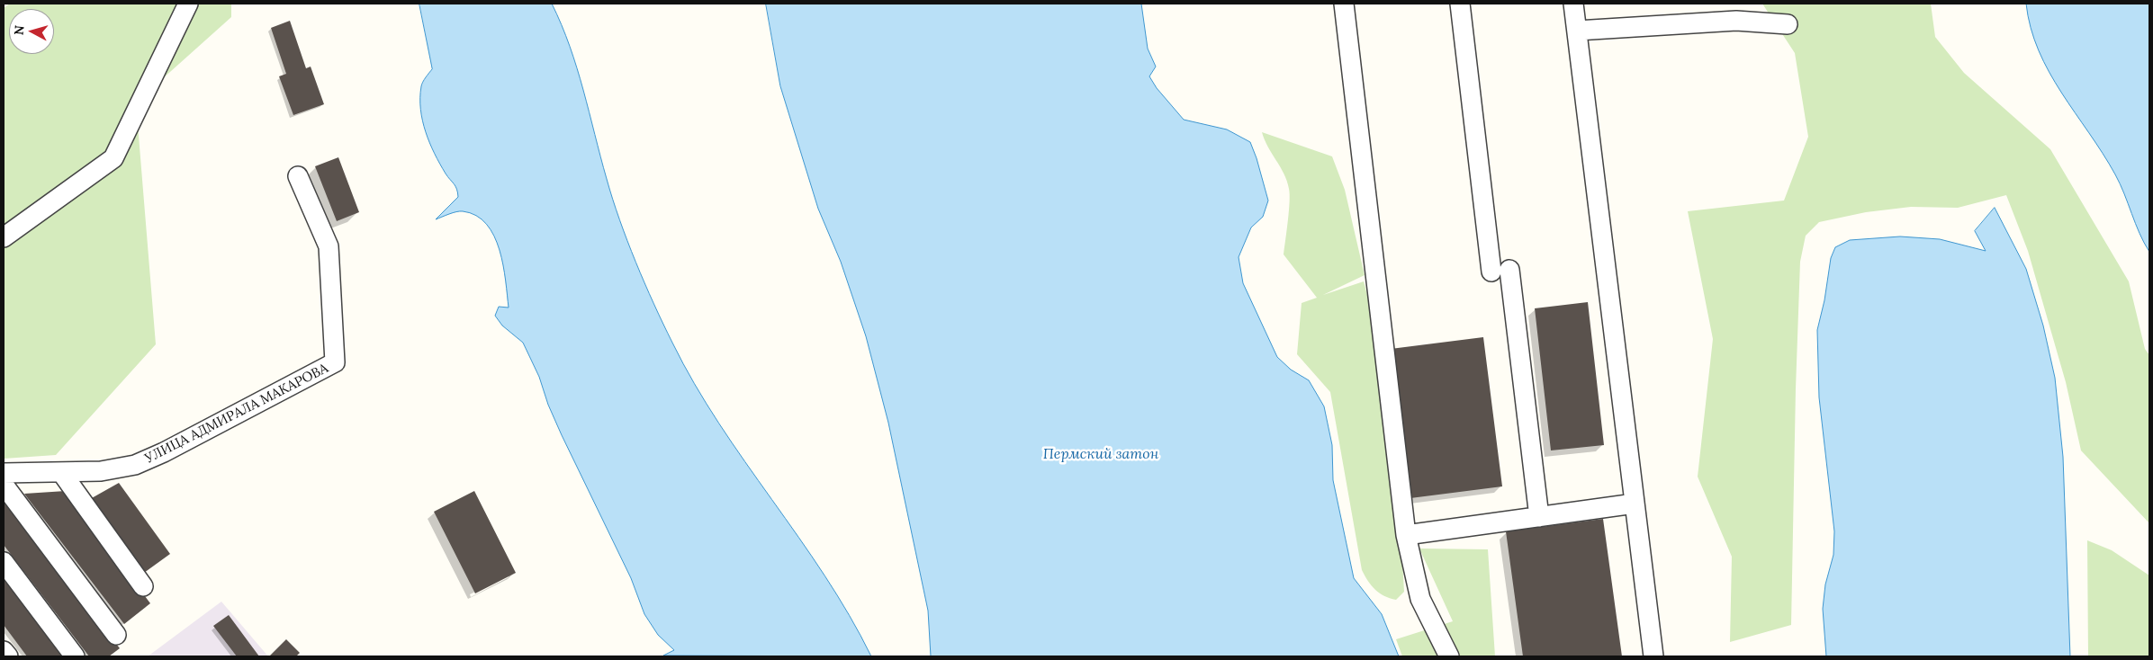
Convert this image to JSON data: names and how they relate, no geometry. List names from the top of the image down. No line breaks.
{"streets":{"street":["УЛИЦА АДМИРАЛА МАКАРОВА"]},"water":["Пермский затон"],"north":"left"}
